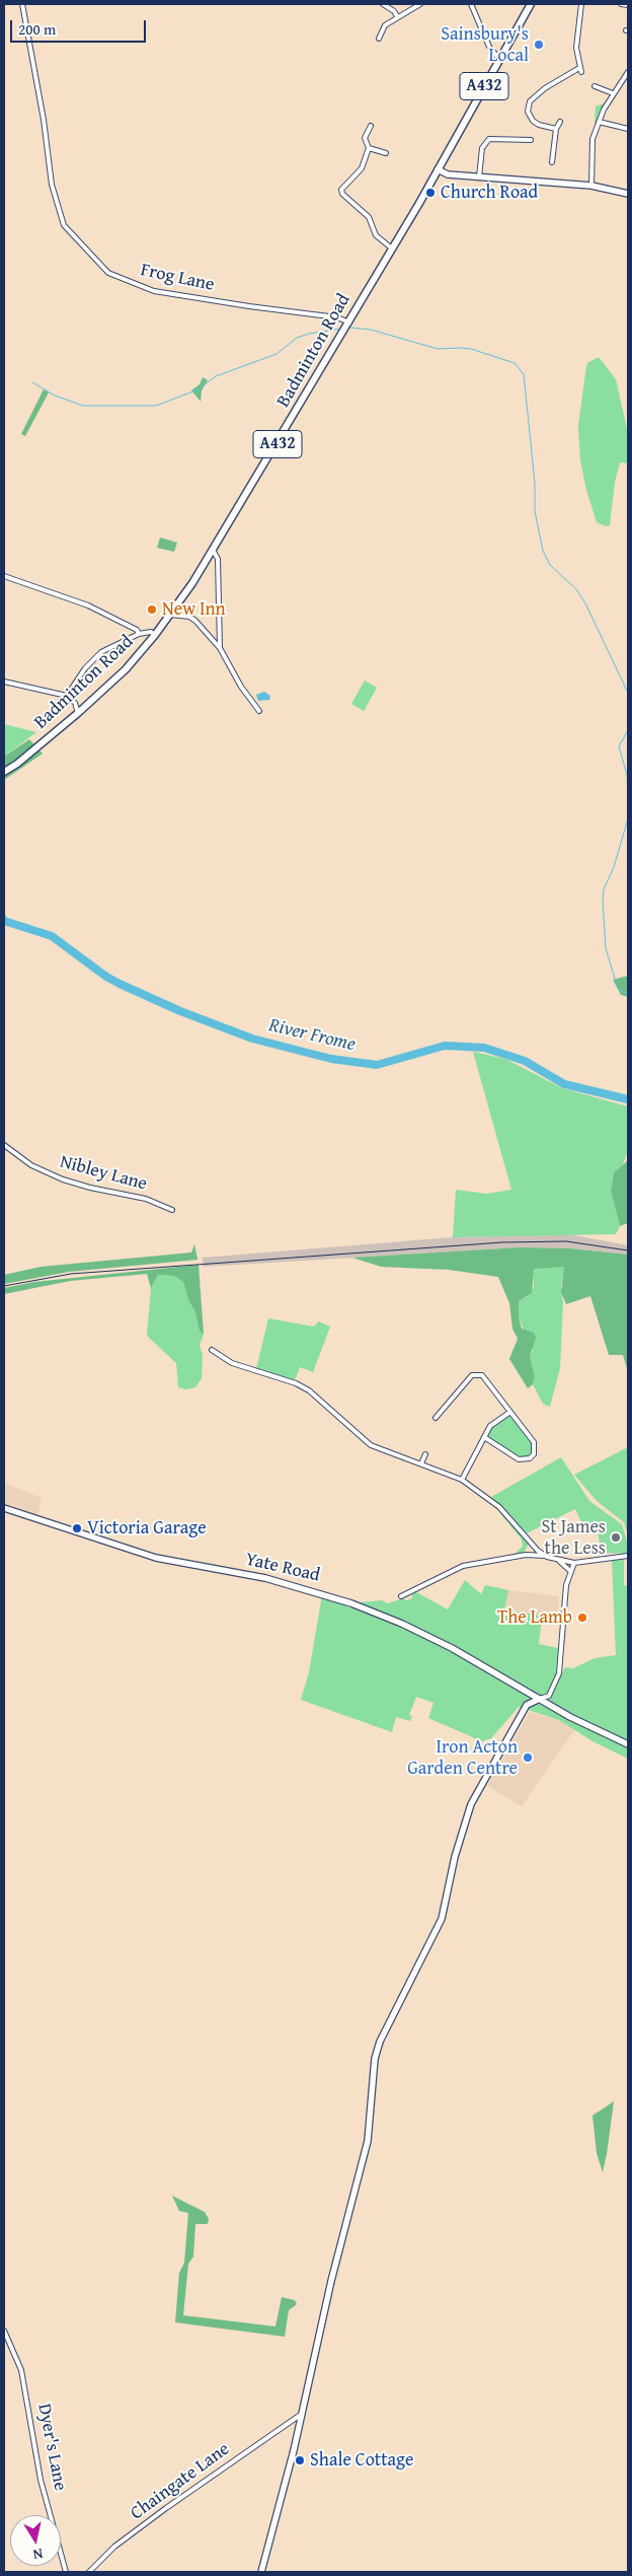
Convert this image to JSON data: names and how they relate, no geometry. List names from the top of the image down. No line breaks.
{"streets":{"main road":["A432","Badminton Road","Yate Road"],"street":["Frog Lane","Nibley Lane","Dyer's Lane","Chaingate Lane"]},"crossings":[["Frog Lane","Badminton Road"]],"water":["River Frome"],"places":["Sainsbury's Local","Church Road","New Inn","Victoria Garage","St James the Less","The Lamb","Iron Acton Garden Centre","Shale Cottage"],"scale_bar":"200 m","north":"bottom"}
